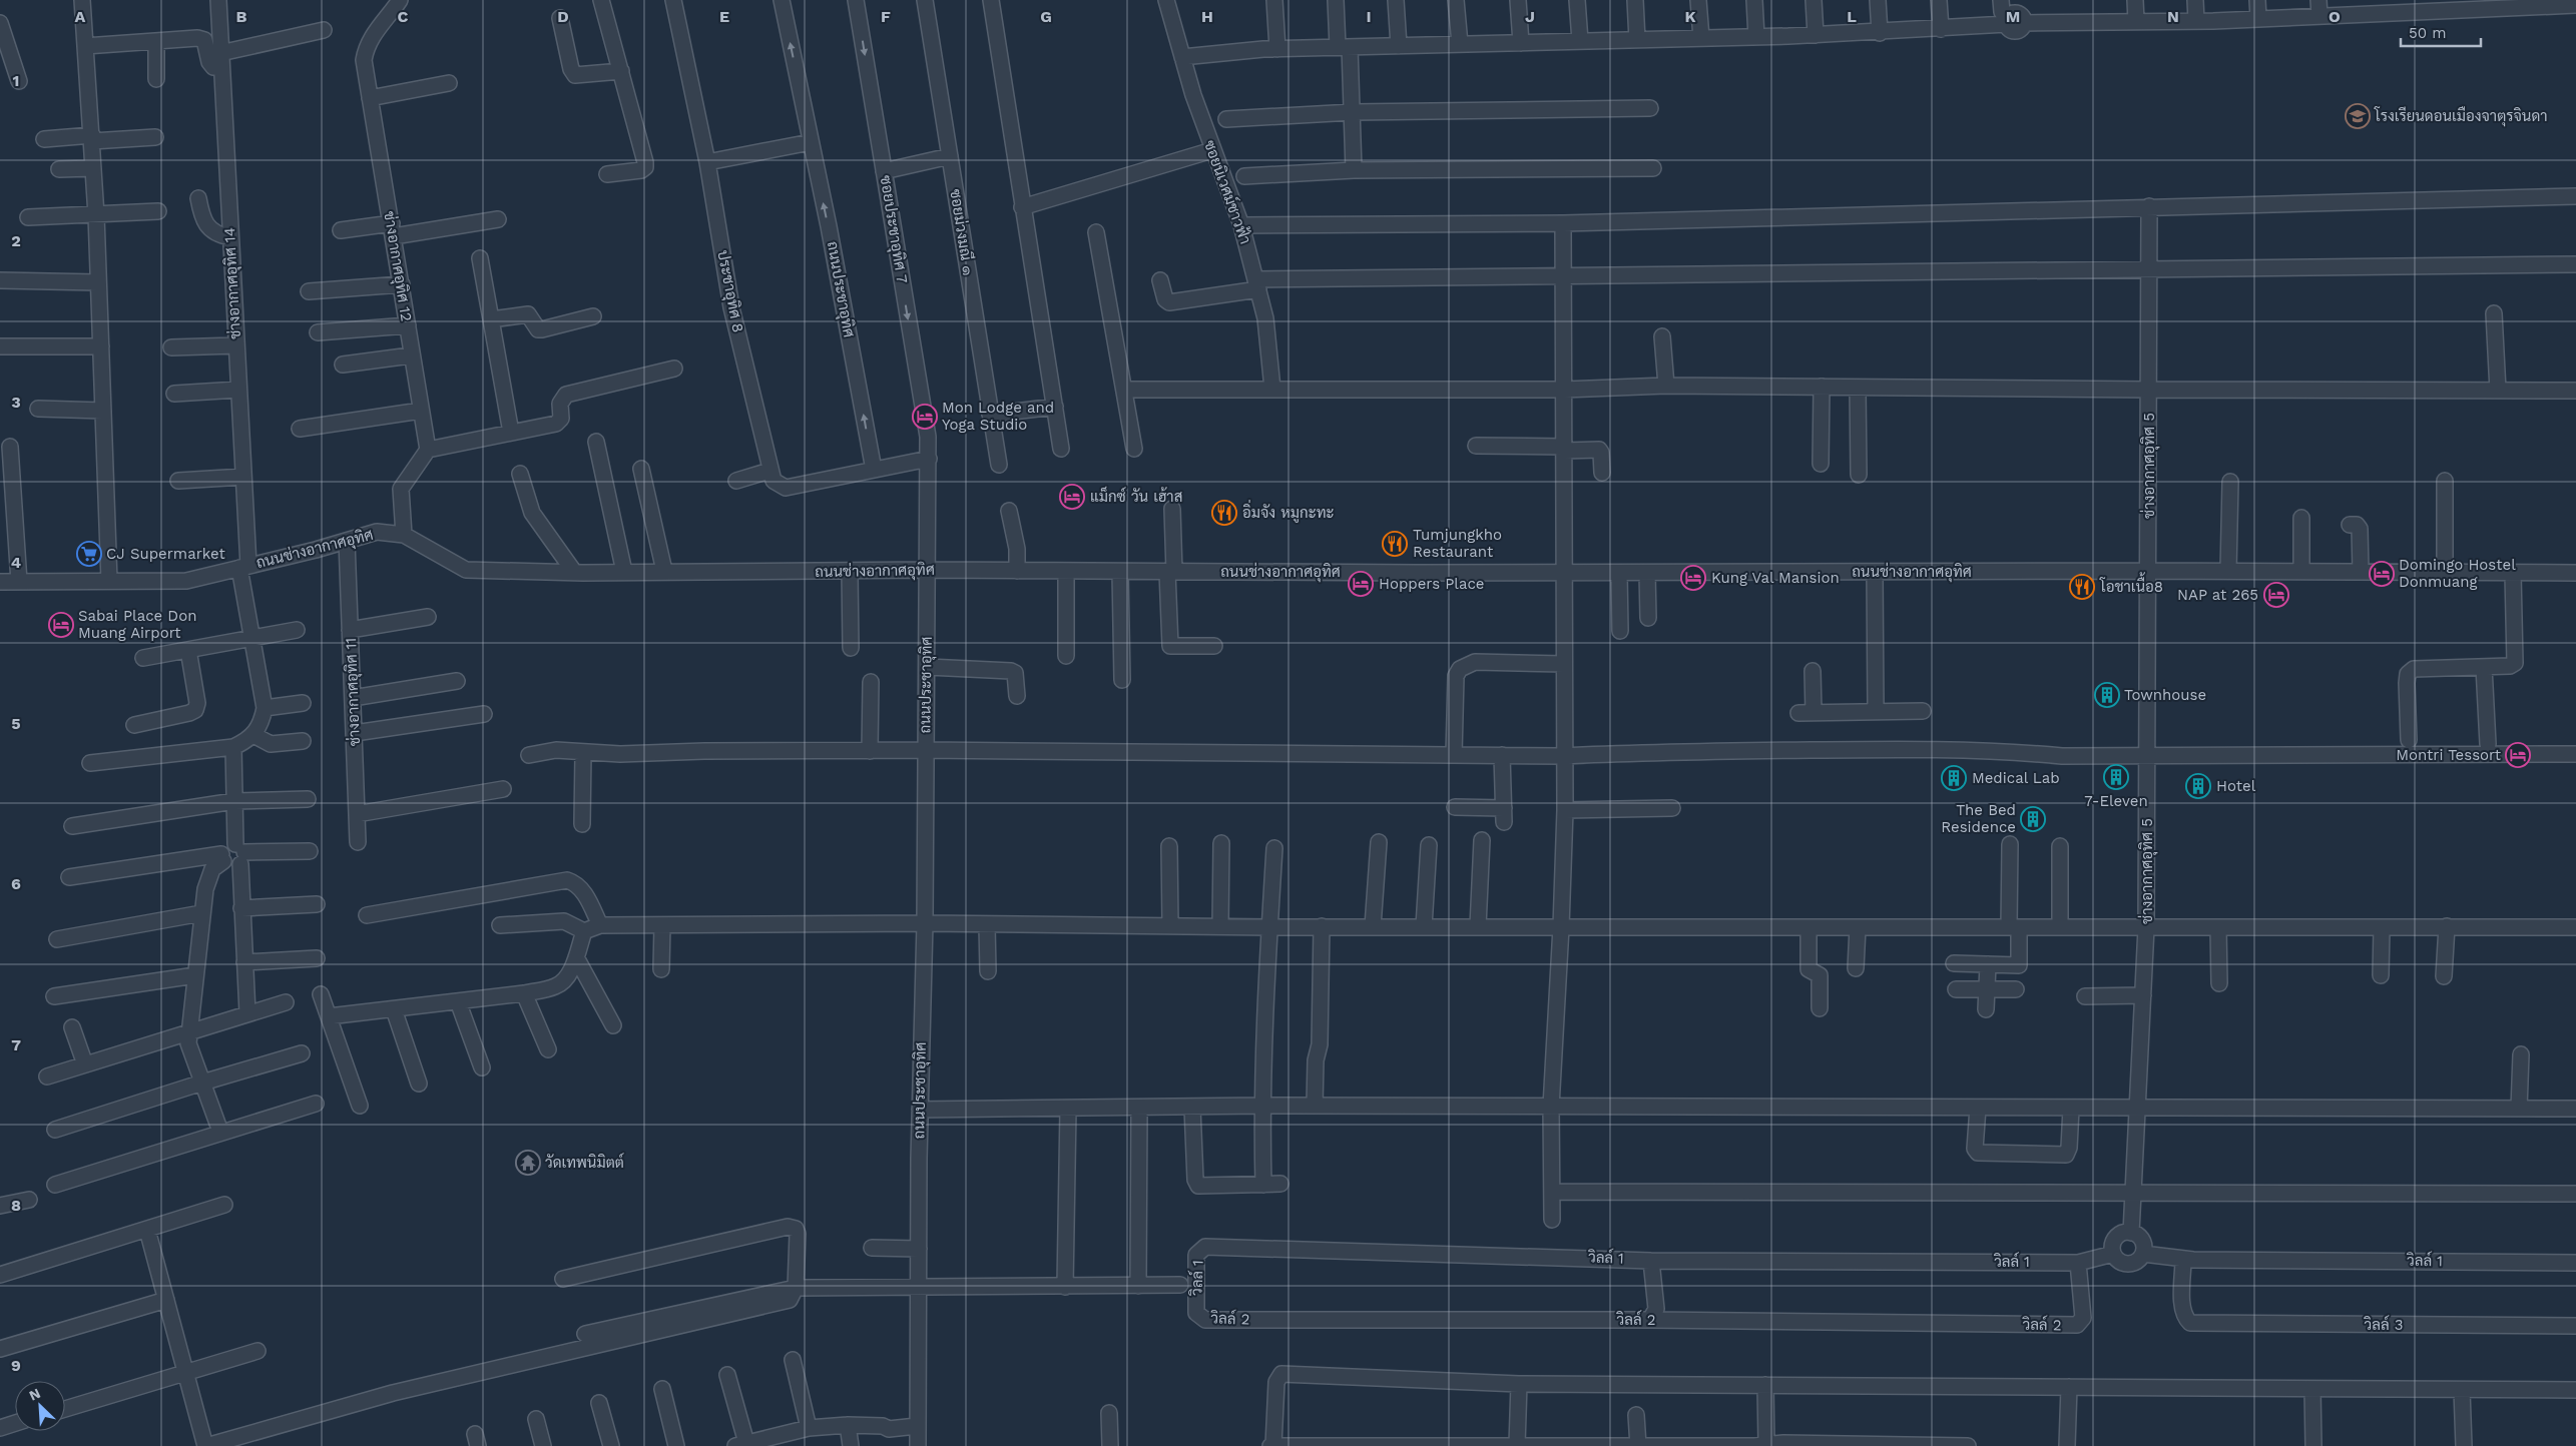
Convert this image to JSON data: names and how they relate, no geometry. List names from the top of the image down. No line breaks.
{"streets":{"street":["ซอยนิเวศม์ชาวฟ้า","ซอยประชาอุทิศ 7","ซอยม่วงมณี ๑","ช่างอากาศอุทิศ 12","ช่างอากาศอุทิศ 14","ถนนประชาอุทิศ","ประชาอุทิศ 8","ช่างอากาศอุทิศ 5","ถนนช่างอากาศอุทิศ","ช่างอากาศอุทิศ 11","วิลล์ 1","วิลล์ 2","วิลล์ 3"]},"crossings":[["ซอยประชาอุทิศ 7","ถนนประชาอุทิศ"],["ช่างอากาศอุทิศ 14","ถนนช่างอากาศอุทิศ"],["ถนนประชาอุทิศ","ถนนช่างอากาศอุทิศ"],["ช่างอากาศอุทิศ 5","ถนนช่างอากาศอุทิศ"],["ช่างอากาศอุทิศ 5","วิลล์ 1"],["ถนนช่างอากาศอุทิศ","ช่างอากาศอุทิศ 11"],["วิลล์ 1","วิลล์ 2"],["วิลล์ 1","วิลล์ 3"]],"places":{"school or university":["โรงเรียนดอนเมืองจาตุรจินดา"],"hotel":["Mon Lodge and Yoga Studio","แม็กซ์ วัน เฮ้าส","Domingo Hostel Donmuang","Kung Val Mansion","Hoppers Place","NAP at 265","Sabai Place Don Muang Airport","Montri Tessort"],"restaurant":["อิ่มจัง หมูกะทะ","Tumjungkho Restaurant","โอชาเนื้อ8"],"supermarket":["CJ Supermarket"],"building":["Townhouse","7-Eleven","Medical Lab","Hotel","The Bed Residence"],"temple":["วัดเทพนิมิตต์"]},"scale_bar":"50 m","north":"top left","grid":{"columns":["A","B","C","D","E","F","G","H","I","J","K","L","M","N","O"],"rows":["1","2","3","4","5","6","7","8","9"]}}
